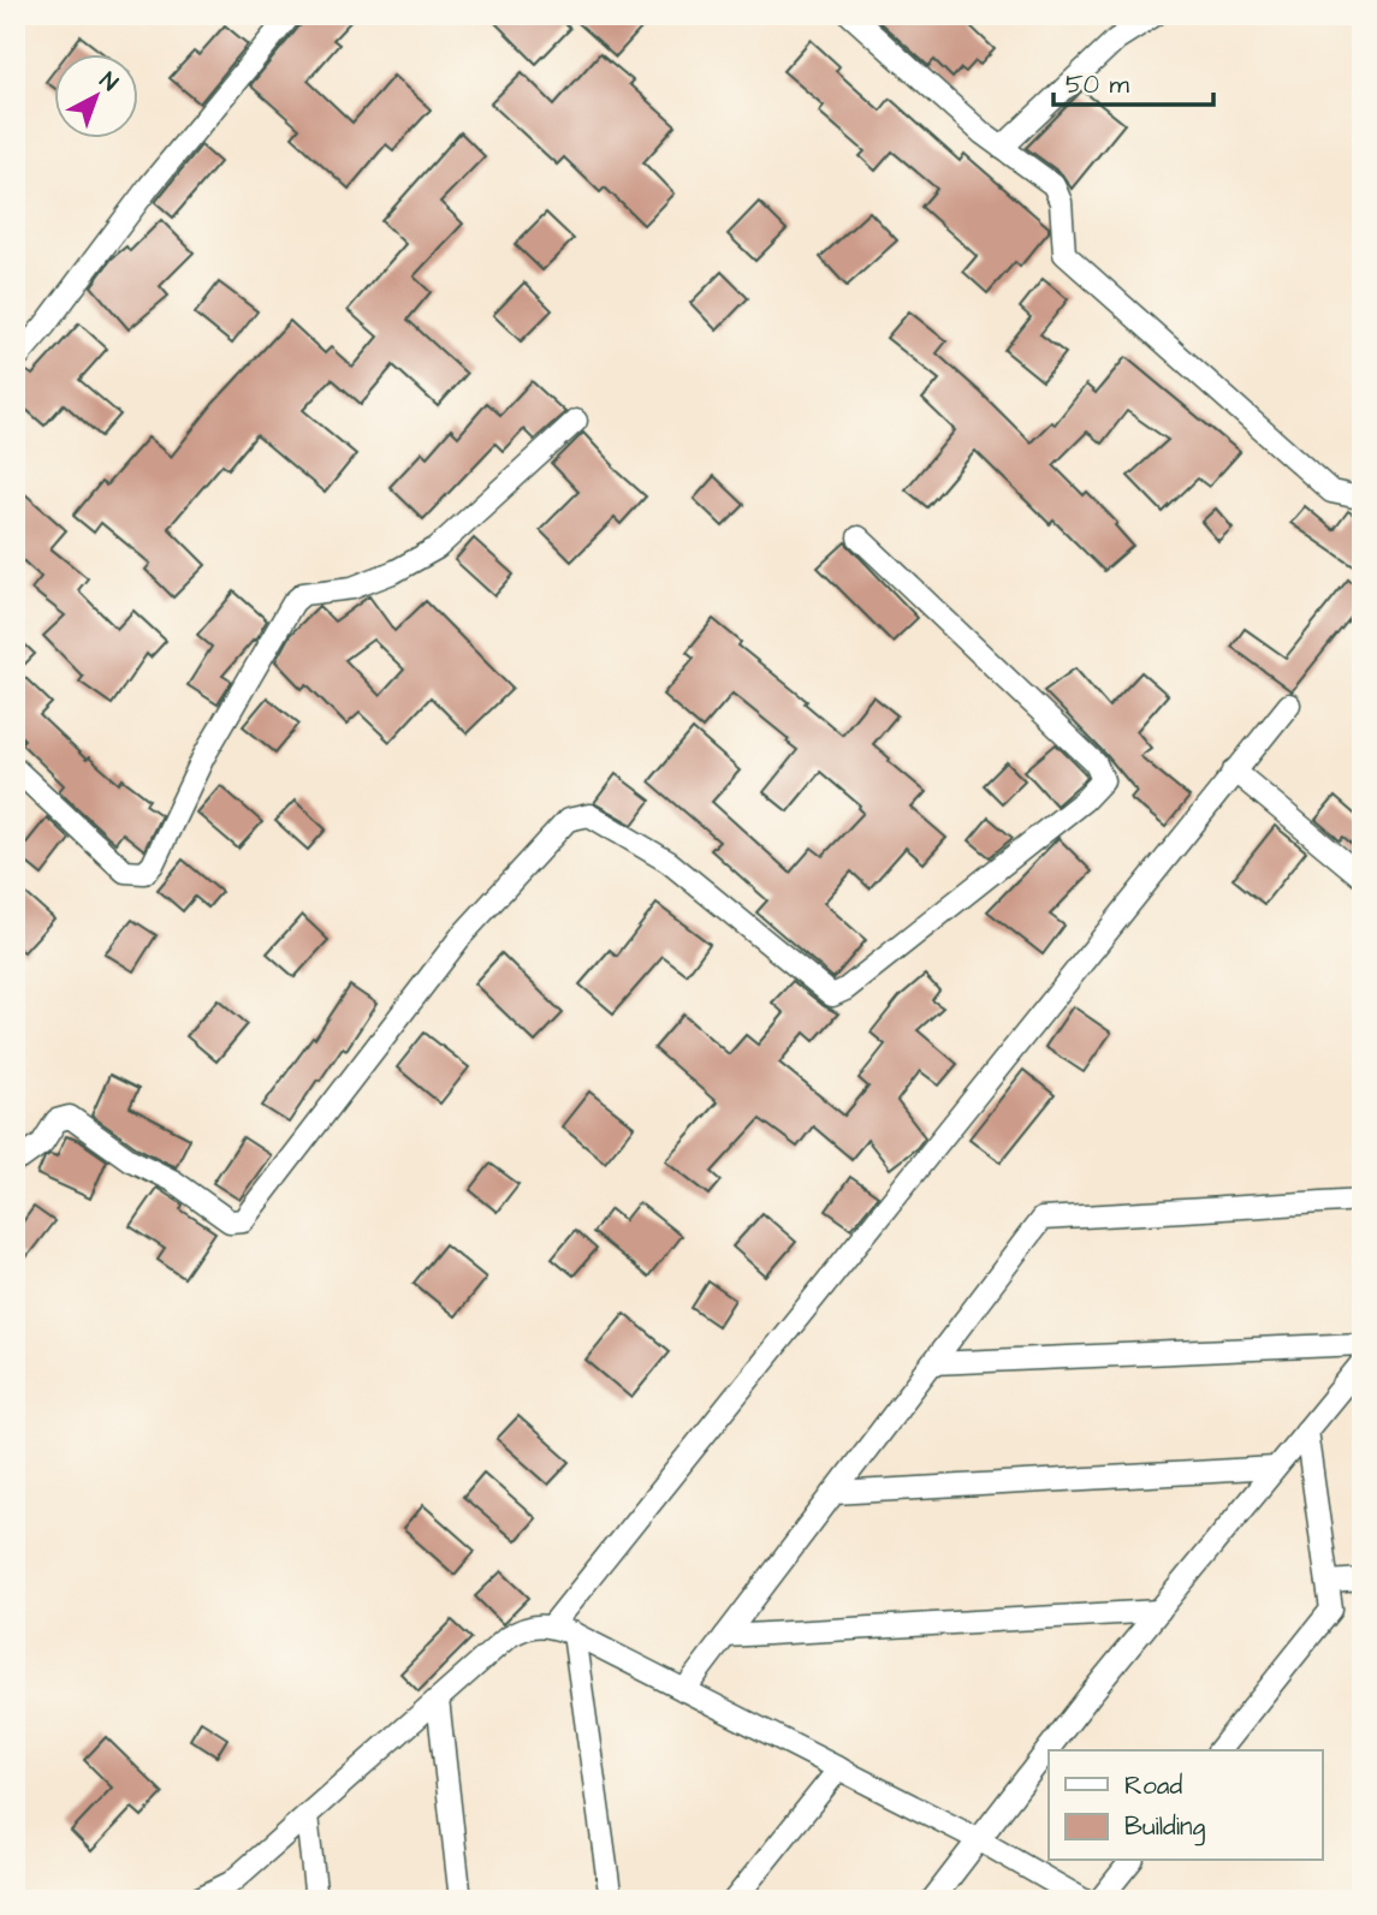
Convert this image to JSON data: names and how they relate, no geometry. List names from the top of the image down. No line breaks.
{"legend":["Road","Building"],"scale_bar":"50 m","north":"top right"}
